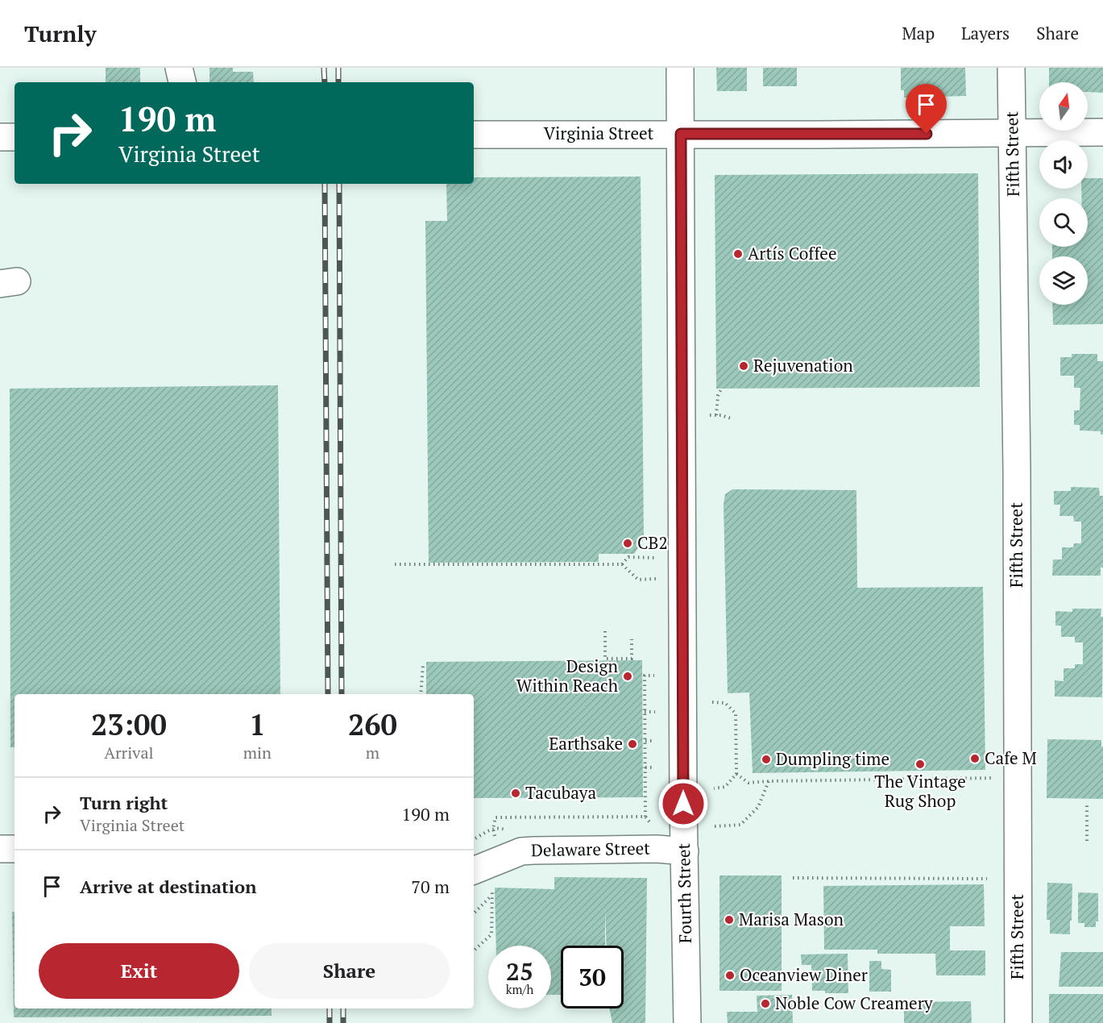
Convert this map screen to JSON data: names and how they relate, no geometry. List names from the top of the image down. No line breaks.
{"streets":{"street":["Virginia Street","Fifth Street","Delaware Street","Fourth Street"]},"crossings":[["Virginia Street","Fifth Street"],["Virginia Street","Fourth Street"],["Delaware Street","Fourth Street"]],"places":["Artís Coffee","Rejuvenation","CB2","Design Within Reach","Earthsake","Cafe M","Dumpling time","The Vintage Rug Shop","Tacubaya","Marisa Mason","Oceanview Diner","Noble Cow Creamery"],"north":"top","page":{"header":"Turnly","nav":["Map","Layers","Share"],"turn":["190 m","Virginia Street"],"eta":["23:00","Arrival","1","min","260","m"],"list":[{"name":"Turn right","note":"Virginia Street","value":"190 m"},{"name":"Arrive at destination","value":"70 m"}],"buttons":["Exit","Share"],"speed":"25 km/h","limit":"30"}}
